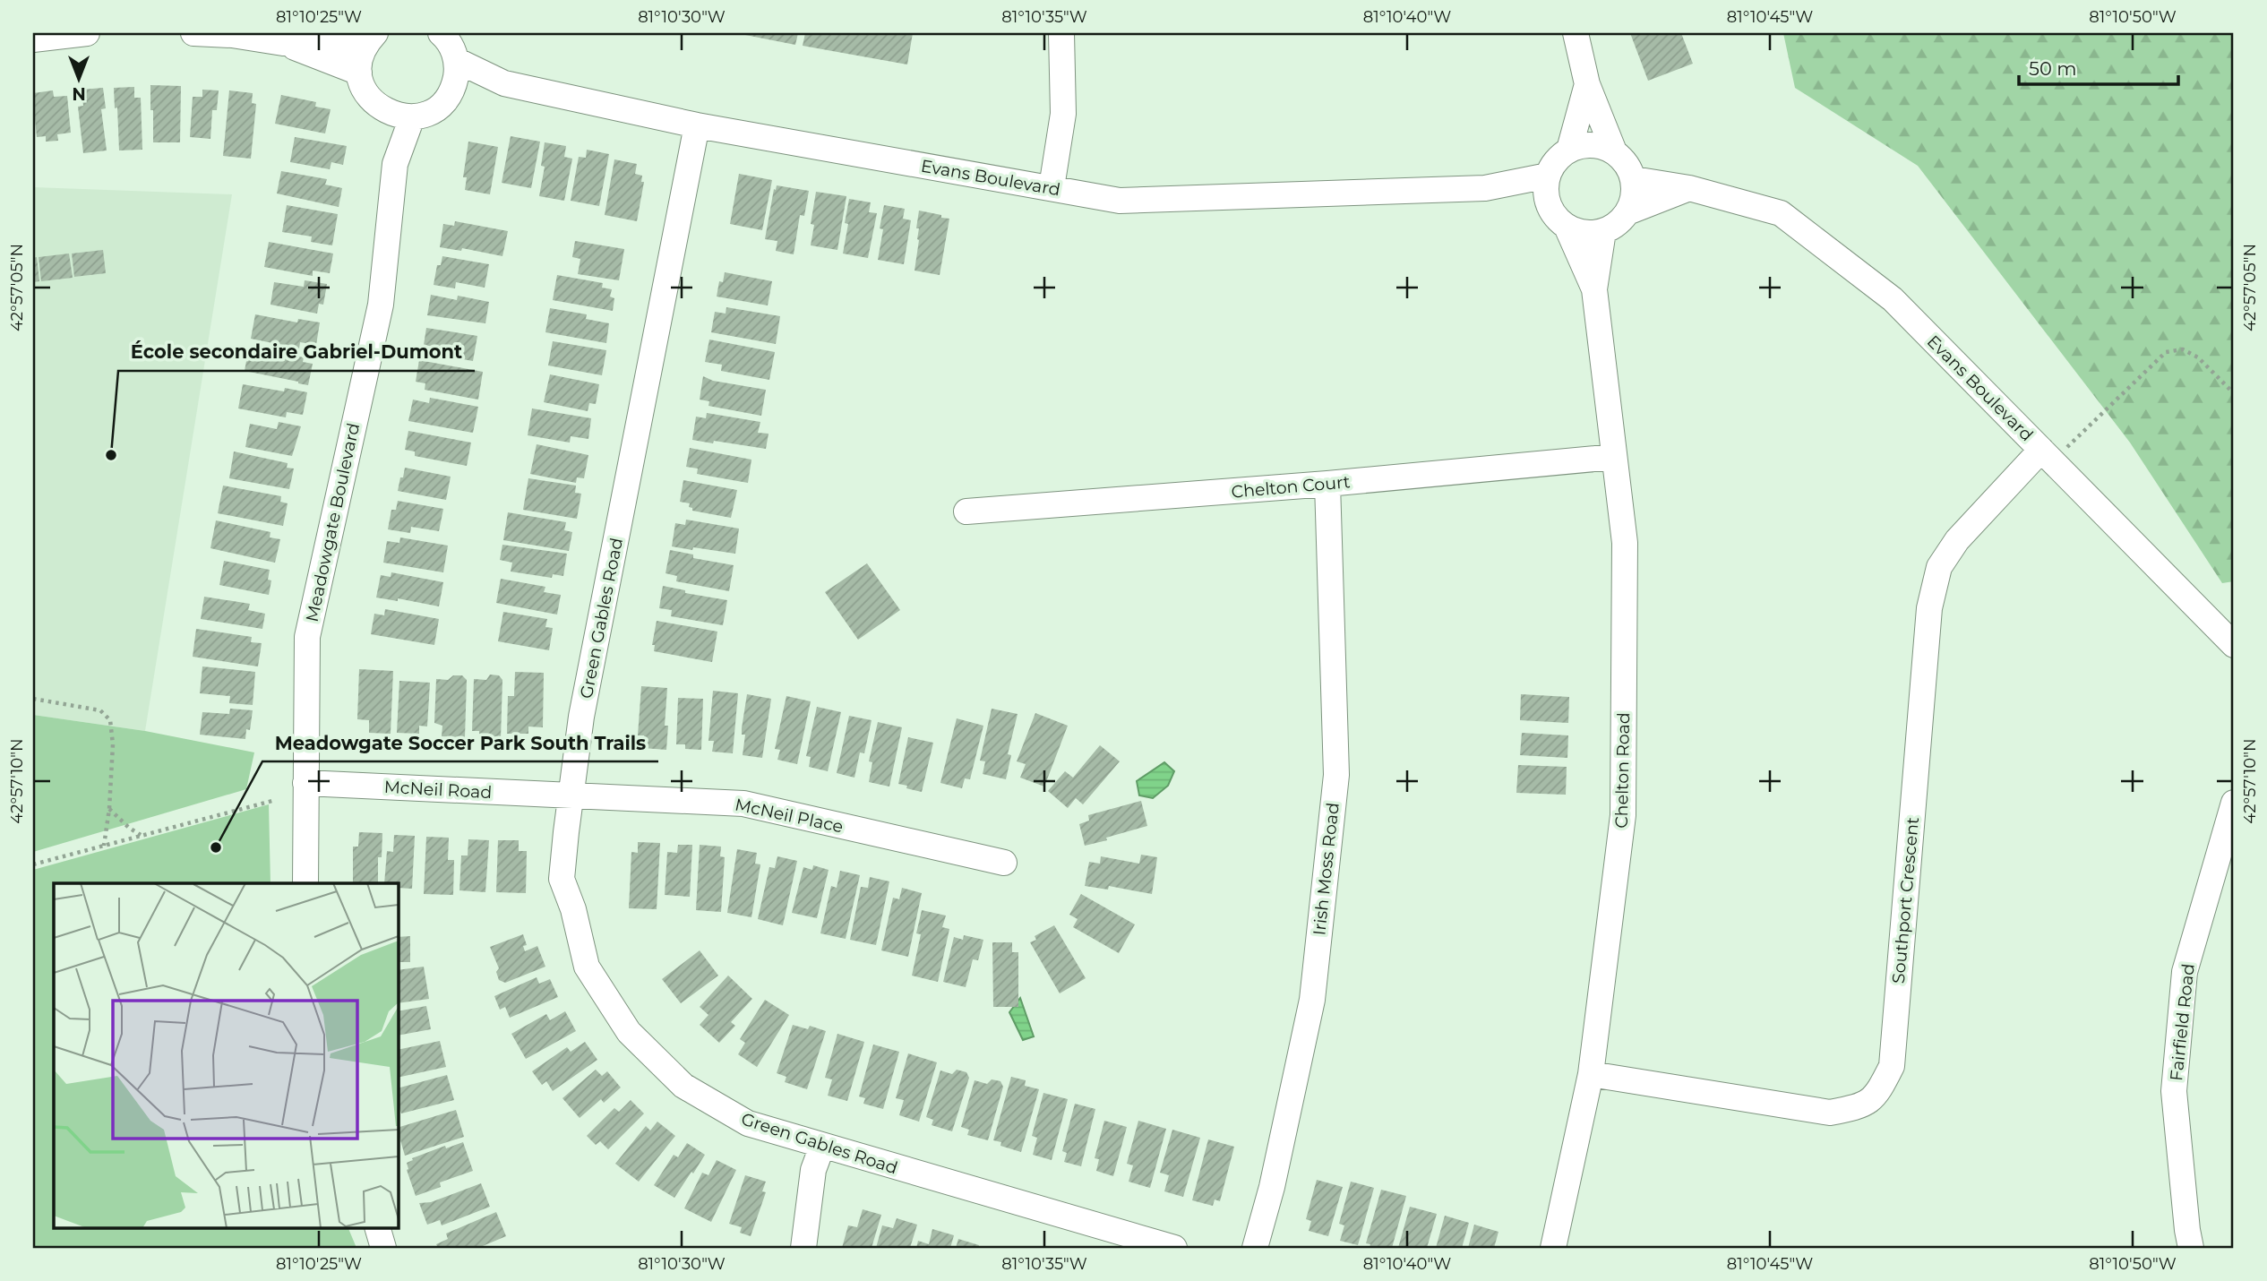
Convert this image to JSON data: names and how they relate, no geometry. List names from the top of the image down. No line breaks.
{"streets":{"street":["Evans Boulevard","Chelton Court","Meadowgate Boulevard","Green Gables Road","Chelton Road","McNeil Road","McNeil Place","Irish Moss Road","Southport Crescent","Fairfield Road"]},"crossings":[["Evans Boulevard","Green Gables Road"],["Evans Boulevard","Chelton Road"],["Evans Boulevard","Southport Crescent"],["Chelton Court","Chelton Road"],["Chelton Court","Irish Moss Road"],["Meadowgate Boulevard","McNeil Road"],["Green Gables Road","McNeil Road"],["Green Gables Road","McNeil Place"],["Chelton Road","Southport Crescent"],["McNeil Road","McNeil Place"]],"places":["École secondaire Gabriel-Dumont","Meadowgate Soccer Park South Trails"],"scale_bar":"50 m","north":"bottom","coordinates":["81°10'25\"W","81°10'30\"W","81°10'35\"W","81°10'40\"W","81°10'45\"W","81°10'50\"W","42°57'05\"N","42°57'10\"N"]}
